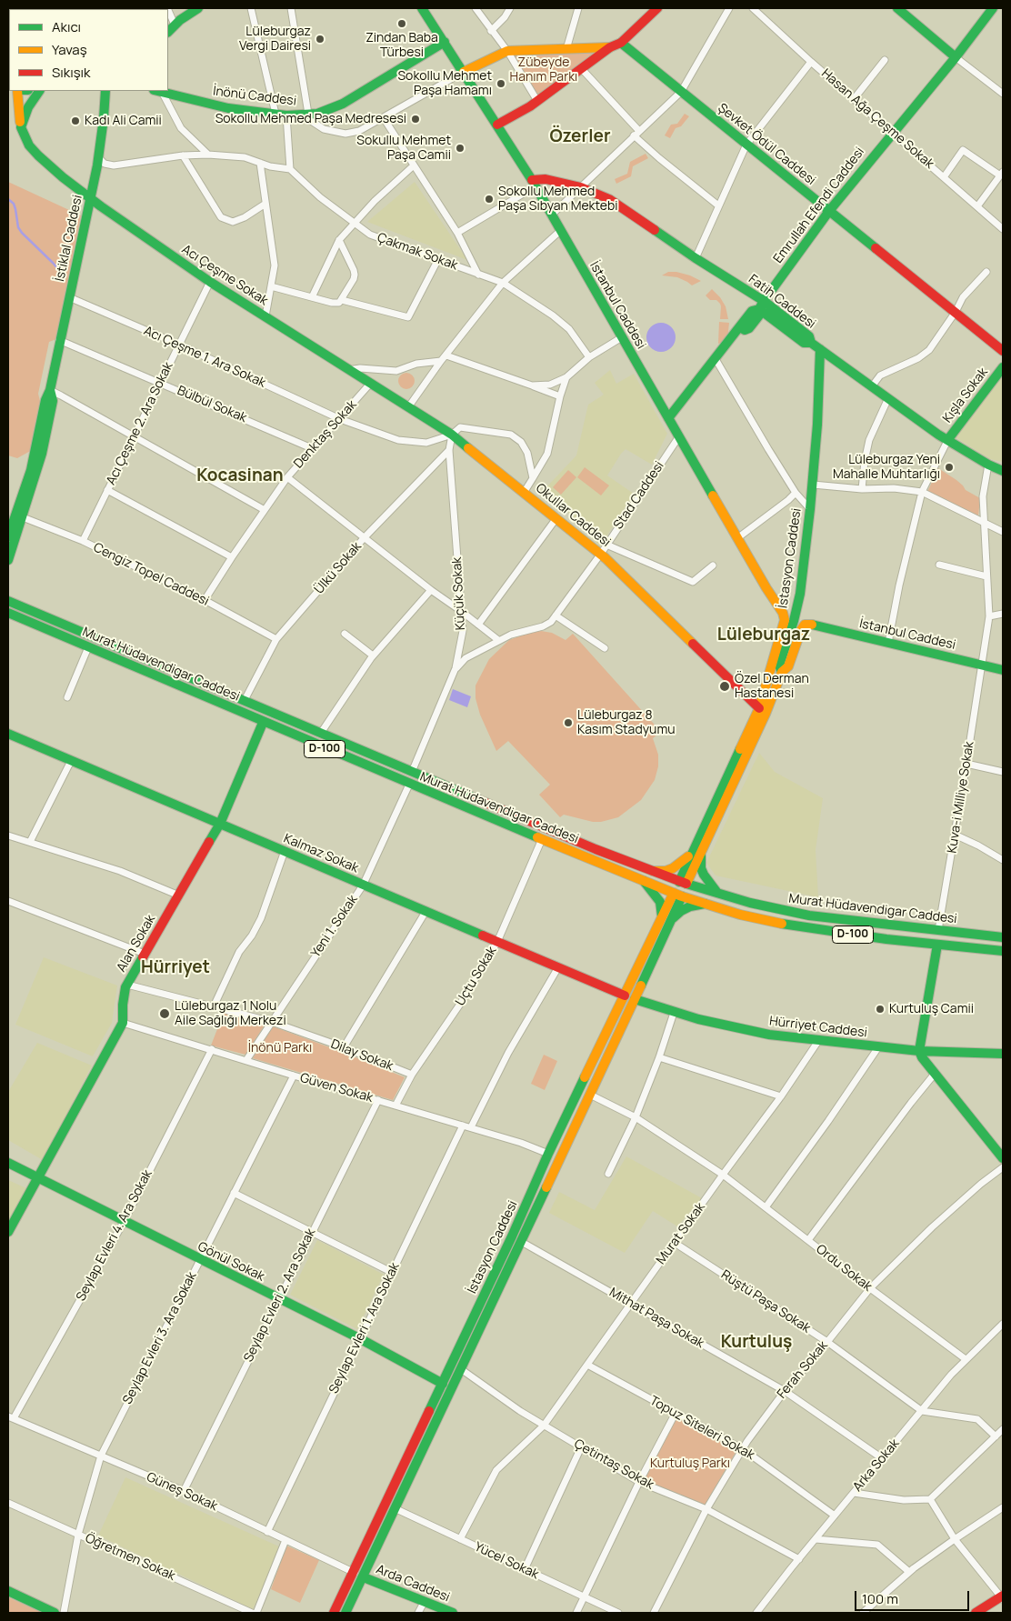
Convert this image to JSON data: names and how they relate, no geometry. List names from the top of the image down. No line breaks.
{"streets":{"main road":["İnönü Caddesi","Şevket Ödül Caddesi","Emrullah Efendi Caddesi","İstiklal Caddesi","Acı Çeşme Sokak","Fatih Caddesi","İstanbul Caddesi","Kışla Sokak","Okullar Caddesi","İstasyon Caddesi","Murat Hüdavendigar Caddesi","D-100","Kalmaz Sokak","Alan Sokak","Hürriyet Caddesi","Gönül Sokak","Arda Caddesi"],"street":["Hasan Ağa Çeşme Sokak","Çakmak Sokak","Acı Çeşme 1. Ara Sokak","Bülbül Sokak","Acı Çeşme 2. Ara Sokak","Denktaş Sokak","Stad Caddesi","Ülkü Sokak","Cengiz Topel Caddesi","Küçük Sokak","Kuva-i Milliye Sokak","Yeni 1. Sokak","Uçtu Sokak","Dilay Sokak","Güven Sokak","Murat Sokak","Seylap Evleri 4. Ara Sokak","Ordu Sokak","Seylap Evleri 2. Ara Sokak","Rüştü Paşa Sokak","Mithat Paşa Sokak","Seylap Evleri 1. Ara Sokak","Seylap Evleri 3. Ara Sokak","Ferah Sokak","Topuz Siteleri Sokak","Çetintaş Sokak","Arka Sokak","Güneş Sokak","Öğretmen Sokak","Yücel Sokak"]},"crossings":[["İnönü Caddesi","İstanbul Caddesi"],["Hasan Ağa Çeşme Sokak","Emrullah Efendi Caddesi"],["Şevket Ödül Caddesi","Emrullah Efendi Caddesi"],["Emrullah Efendi Caddesi","Fatih Caddesi"],["Emrullah Efendi Caddesi","İstanbul Caddesi"],["İstiklal Caddesi","Acı Çeşme Sokak"],["İstiklal Caddesi","Acı Çeşme 1. Ara Sokak"],["İstiklal Caddesi","Bülbül Sokak"],["İstiklal Caddesi","Cengiz Topel Caddesi"],["Acı Çeşme Sokak","Acı Çeşme 2. Ara Sokak"],["Acı Çeşme Sokak","Okullar Caddesi"],["Fatih Caddesi","İstanbul Caddesi"],["Fatih Caddesi","Kışla Sokak"],["Fatih Caddesi","İstasyon Caddesi"],["Fatih Caddesi","Kuva-i Milliye Sokak"],["İstanbul Caddesi","Stad Caddesi"],["İstanbul Caddesi","İstasyon Caddesi"],["İstanbul Caddesi","Kuva-i Milliye Sokak"],["Acı Çeşme 1. Ara Sokak","Acı Çeşme 2. Ara Sokak"],["Acı Çeşme 1. Ara Sokak","Denktaş Sokak"],["Acı Çeşme 1. Ara Sokak","Okullar Caddesi"],["Acı Çeşme 1. Ara Sokak","Küçük Sokak"],["Bülbül Sokak","Acı Çeşme 2. Ara Sokak"],["Bülbül Sokak","Denktaş Sokak"],["Acı Çeşme 2. Ara Sokak","Cengiz Topel Caddesi"],["Denktaş Sokak","Okullar Caddesi"],["Denktaş Sokak","Cengiz Topel Caddesi"],["Stad Caddesi","Okullar Caddesi"],["Stad Caddesi","Küçük Sokak"],["Okullar Caddesi","İstasyon Caddesi"],["Okullar Caddesi","Küçük Sokak"],["İstasyon Caddesi","Murat Hüdavendigar Caddesi"],["İstasyon Caddesi","Kalmaz Sokak"],["İstasyon Caddesi","Hürriyet Caddesi"],["İstasyon Caddesi","Güven Sokak"],["İstasyon Caddesi","Gönül Sokak"],["İstasyon Caddesi","Ordu Sokak"],["İstasyon Caddesi","Mithat Paşa Sokak"],["İstasyon Caddesi","Çetintaş Sokak"],["İstasyon Caddesi","Güneş Sokak"],["İstasyon Caddesi","Yücel Sokak"],["İstasyon Caddesi","Arda Caddesi"],["Ülkü Sokak","Cengiz Topel Caddesi"],["Ülkü Sokak","Küçük Sokak"],["Ülkü Sokak","Murat Hüdavendigar Caddesi"],["Küçük Sokak","Murat Hüdavendigar Caddesi"],["Murat Hüdavendigar Caddesi","Kuva-i Milliye Sokak"],["Murat Hüdavendigar Caddesi","Yeni 1. Sokak"],["Murat Hüdavendigar Caddesi","Alan Sokak"],["Murat Hüdavendigar Caddesi","Uçtu Sokak"],["Kalmaz Sokak","Yeni 1. Sokak"],["Kalmaz Sokak","Alan Sokak"],["Kalmaz Sokak","Uçtu Sokak"],["Kalmaz Sokak","Hürriyet Caddesi"],["Yeni 1. Sokak","Dilay Sokak"],["Yeni 1. Sokak","Güven Sokak"],["Alan Sokak","Dilay Sokak"],["Alan Sokak","Güven Sokak"],["Alan Sokak","Gönül Sokak"],["Uçtu Sokak","Dilay Sokak"],["Uçtu Sokak","Güven Sokak"],["Hürriyet Caddesi","Murat Sokak"],["Güven Sokak","Seylap Evleri 4. Ara Sokak"],["Güven Sokak","Seylap Evleri 2. Ara Sokak"],["Güven Sokak","Seylap Evleri 1. Ara Sokak"],["Güven Sokak","Seylap Evleri 3. Ara Sokak"],["Murat Sokak","Ordu Sokak"],["Murat Sokak","Rüştü Paşa Sokak"],["Murat Sokak","Mithat Paşa Sokak"],["Murat Sokak","Topuz Siteleri Sokak"],["Murat Sokak","Çetintaş Sokak"],["Murat Sokak","Yücel Sokak"],["Seylap Evleri 4. Ara Sokak","Gönül Sokak"],["Seylap Evleri 4. Ara Sokak","Güneş Sokak"],["Gönül Sokak","Seylap Evleri 2. Ara Sokak"],["Gönül Sokak","Seylap Evleri 1. Ara Sokak"],["Gönül Sokak","Seylap Evleri 3. Ara Sokak"],["Ordu Sokak","Ferah Sokak"],["Ordu Sokak","Arka Sokak"],["Seylap Evleri 2. Ara Sokak","Güneş Sokak"],["Rüştü Paşa Sokak","Ferah Sokak"],["Rüştü Paşa Sokak","Arka Sokak"],["Mithat Paşa Sokak","Ferah Sokak"],["Mithat Paşa Sokak","Arka Sokak"],["Seylap Evleri 1. Ara Sokak","Güneş Sokak"],["Seylap Evleri 3. Ara Sokak","Güneş Sokak"],["Seylap Evleri 3. Ara Sokak","Öğretmen Sokak"],["Ferah Sokak","Topuz Siteleri Sokak"],["Ferah Sokak","Çetintaş Sokak"],["Topuz Siteleri Sokak","Arka Sokak"],["Çetintaş Sokak","Arka Sokak"],["Güneş Sokak","Arda Caddesi"]],"districts":["Özerler","Kocasinan","Lüleburgaz","Hürriyet","Kurtuluş"],"parks":["Zübeyde Hanım Parkı","İnönü Parkı","Kurtuluş Parkı"],"places":["Zindan Baba Türbesi","Lüleburgaz Vergi Dairesi","Sokollu Mehmet Paşa Hamamı","Sokollu Mehmed Paşa Medresesi","Kadı Ali Camii","Sokullu Mehmet Paşa Camii","Sokollu Mehmed Paşa Sıbyan Mektebi","Lüleburgaz Yeni Mahalle Muhtarlığı","Özel Derman Hastanesi","Lüleburgaz 8 Kasım Stadyumu","Kurtuluş Camii","Lüleburgaz 1 Nolu Aile Sağlığı Merkezi"],"legend":["Akıcı","Yavaş","Sıkışık"],"scale_bar":"100 m"}
